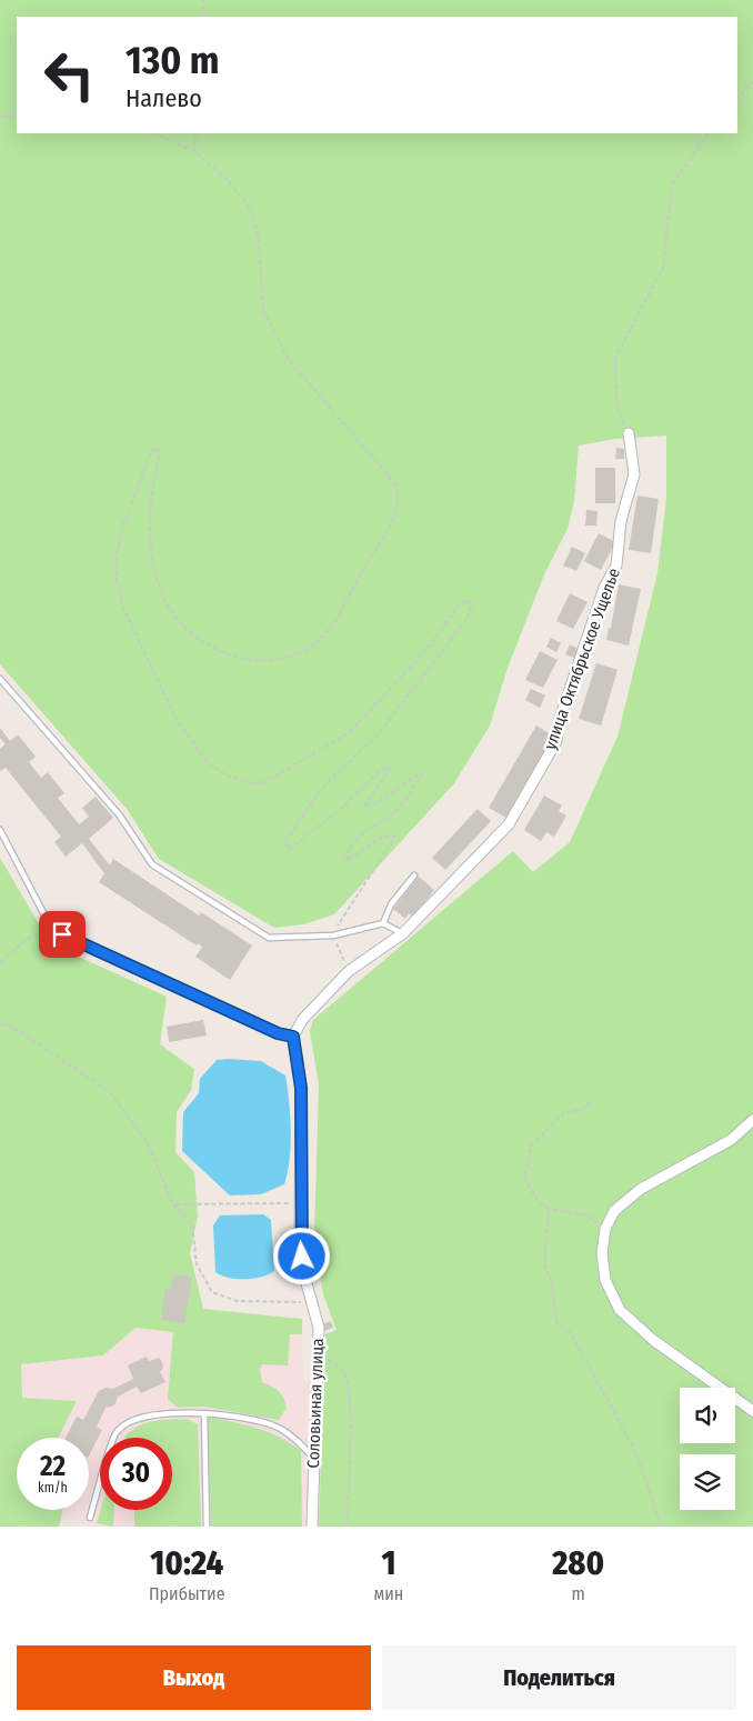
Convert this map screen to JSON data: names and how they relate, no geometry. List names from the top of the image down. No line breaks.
{"streets":{"street":["улица Октябрьское Ущелье","Соловьиная улица"]},"page":{"turn":["130 m","Налево"],"speed":"22 km/h","limit":"30","eta":["10:24","Прибытие","1","мин","280","m"],"buttons":["Выход","Поделиться"]}}
